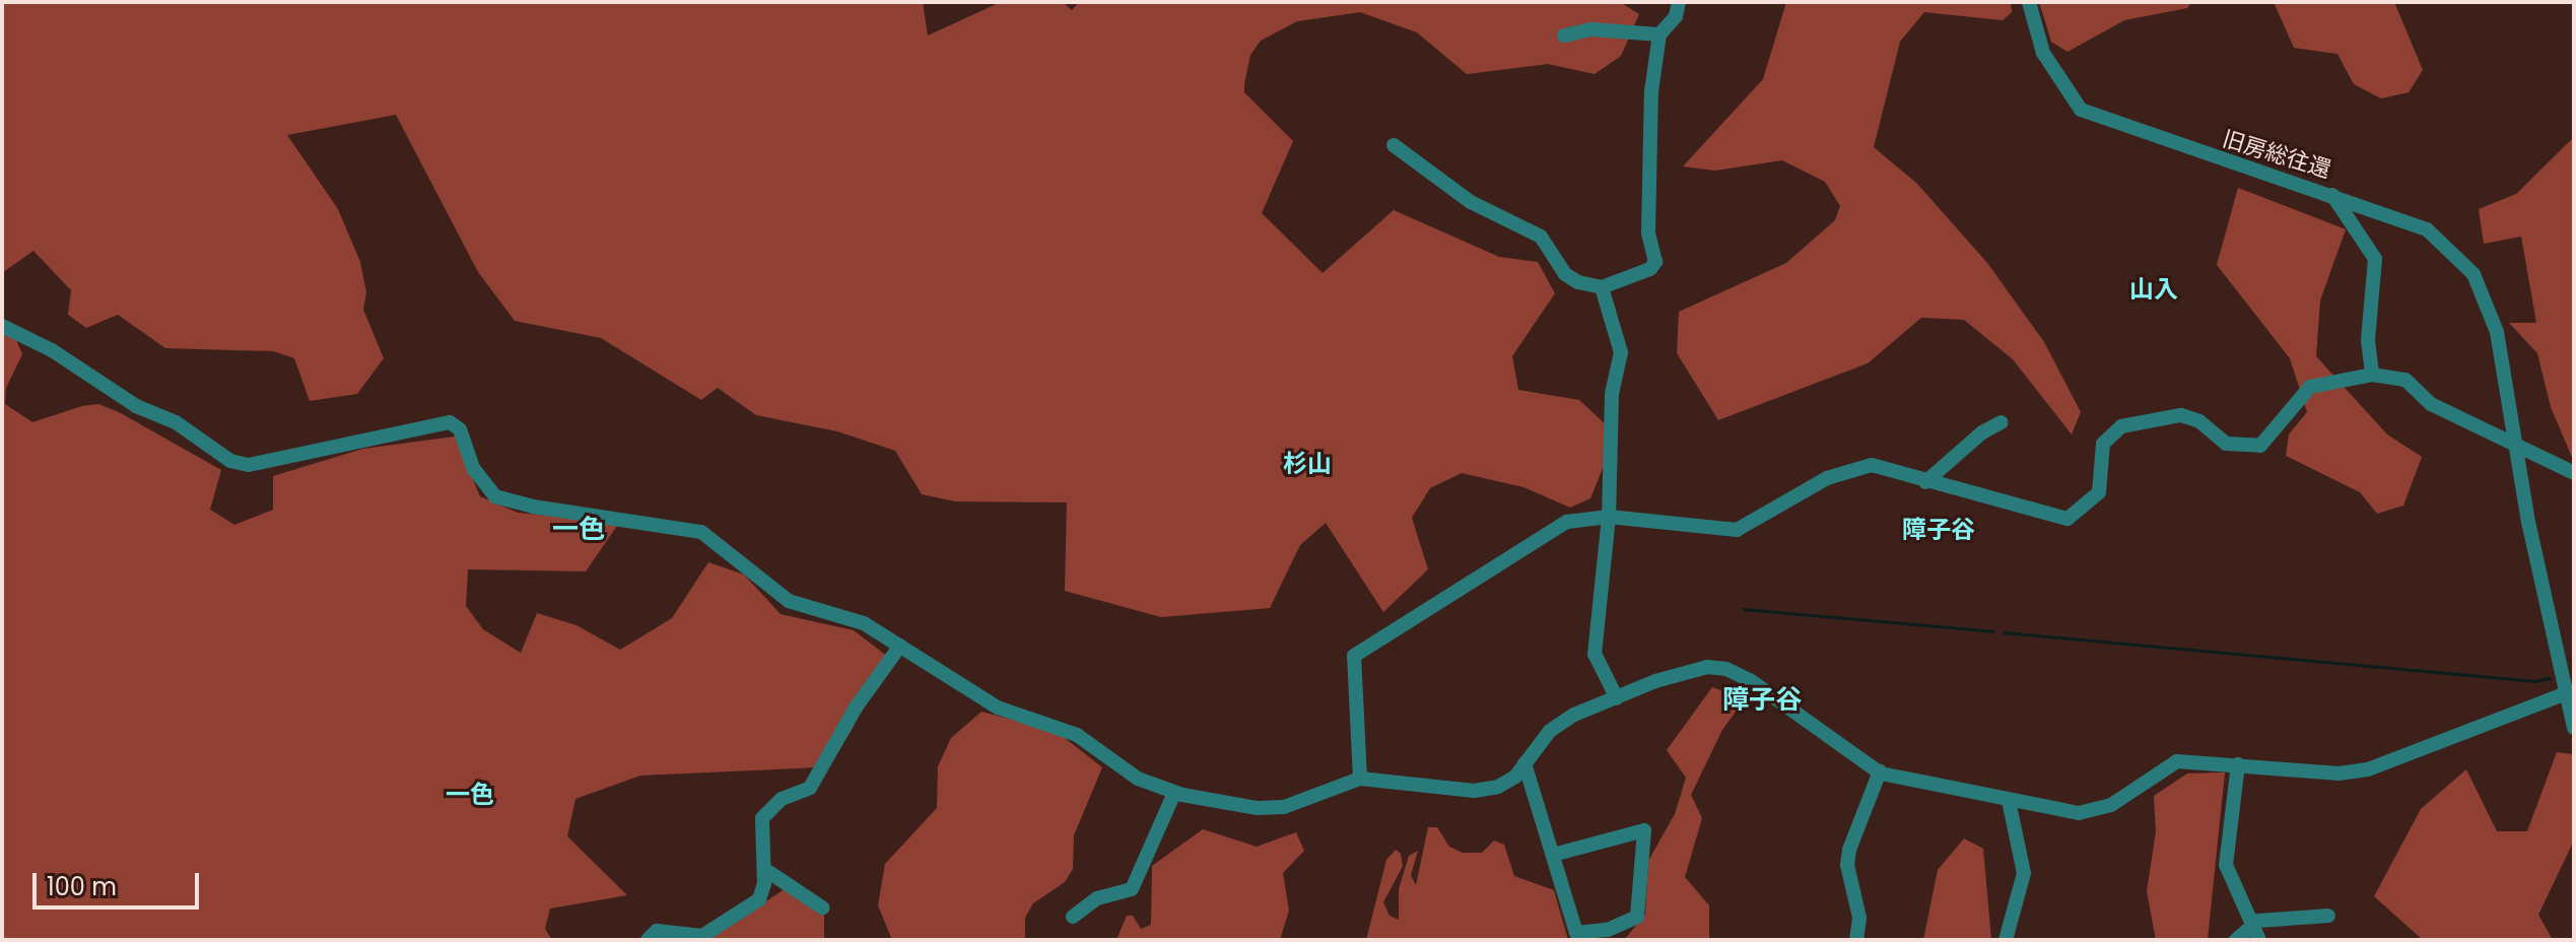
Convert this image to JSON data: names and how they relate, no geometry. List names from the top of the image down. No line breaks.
{"streets":{"street":["旧房総往還"]},"districts":["山入","杉山","一色","障子谷","障子谷","一色"],"scale_bar":"100 m"}
